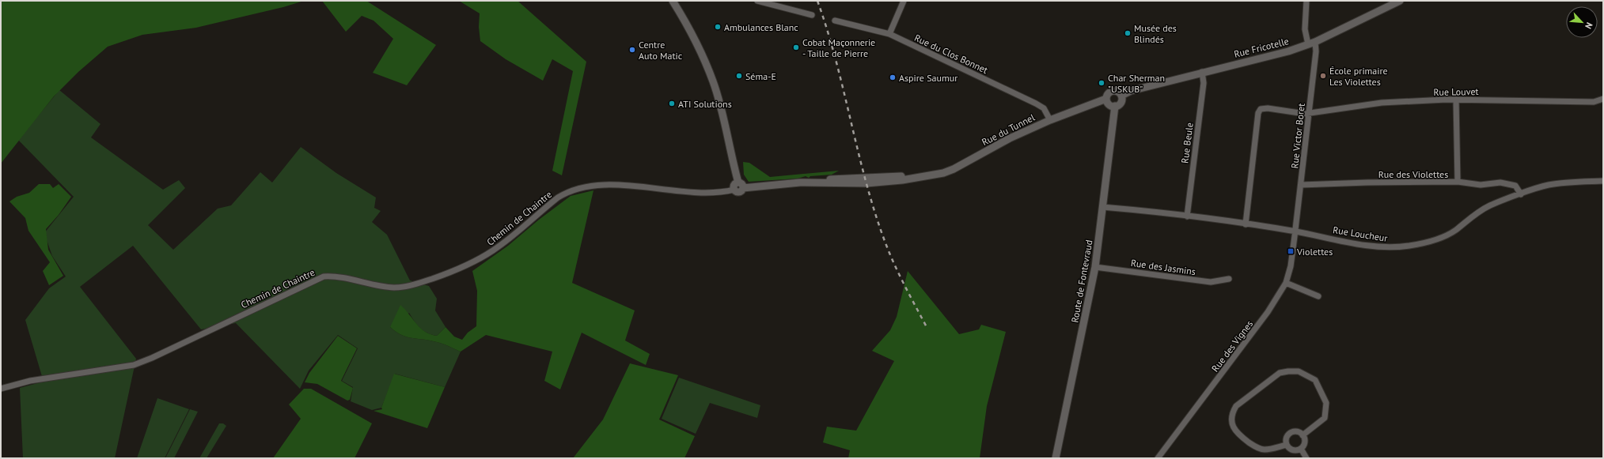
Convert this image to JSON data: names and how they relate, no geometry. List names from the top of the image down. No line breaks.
{"streets":{"street":["Rue Fricotelle","Rue du Clos Bonnet","Rue Louvet","Rue du Tunnel","Rue Victor Boret","Rue Beule","Rue des Violettes","Chemin de Chaintre","Rue Loucheur","Rue des Jasmins","Route de Fontevraud","Rue des Vignes"]},"crossings":[["Rue Fricotelle","Rue du Tunnel"],["Rue Fricotelle","Rue Victor Boret"],["Rue Fricotelle","Rue Beule"],["Rue Fricotelle","Route de Fontevraud"],["Rue du Clos Bonnet","Rue du Tunnel"],["Rue Louvet","Rue Victor Boret"],["Rue Louvet","Rue Loucheur"],["Rue du Tunnel","Chemin de Chaintre"],["Rue du Tunnel","Route de Fontevraud"],["Rue Victor Boret","Rue des Violettes"],["Rue Victor Boret","Rue Loucheur"],["Rue Victor Boret","Rue des Vignes"],["Rue Beule","Rue Loucheur"],["Rue des Violettes","Rue Loucheur"],["Rue Loucheur","Route de Fontevraud"],["Rue Loucheur","Rue des Vignes"],["Rue des Jasmins","Route de Fontevraud"]],"places":{"other":["Ambulances Blanc","Musée des Blindés","Cobat Maçonnerie - Taille de Pierre","Centre Auto Matic","Séma-E","École primaire Les Violettes","Aspire Saumur","Char Sherman \"USKUB\"","ATI Solutions"],"transit":["Violettes"]},"north":"bottom right"}
